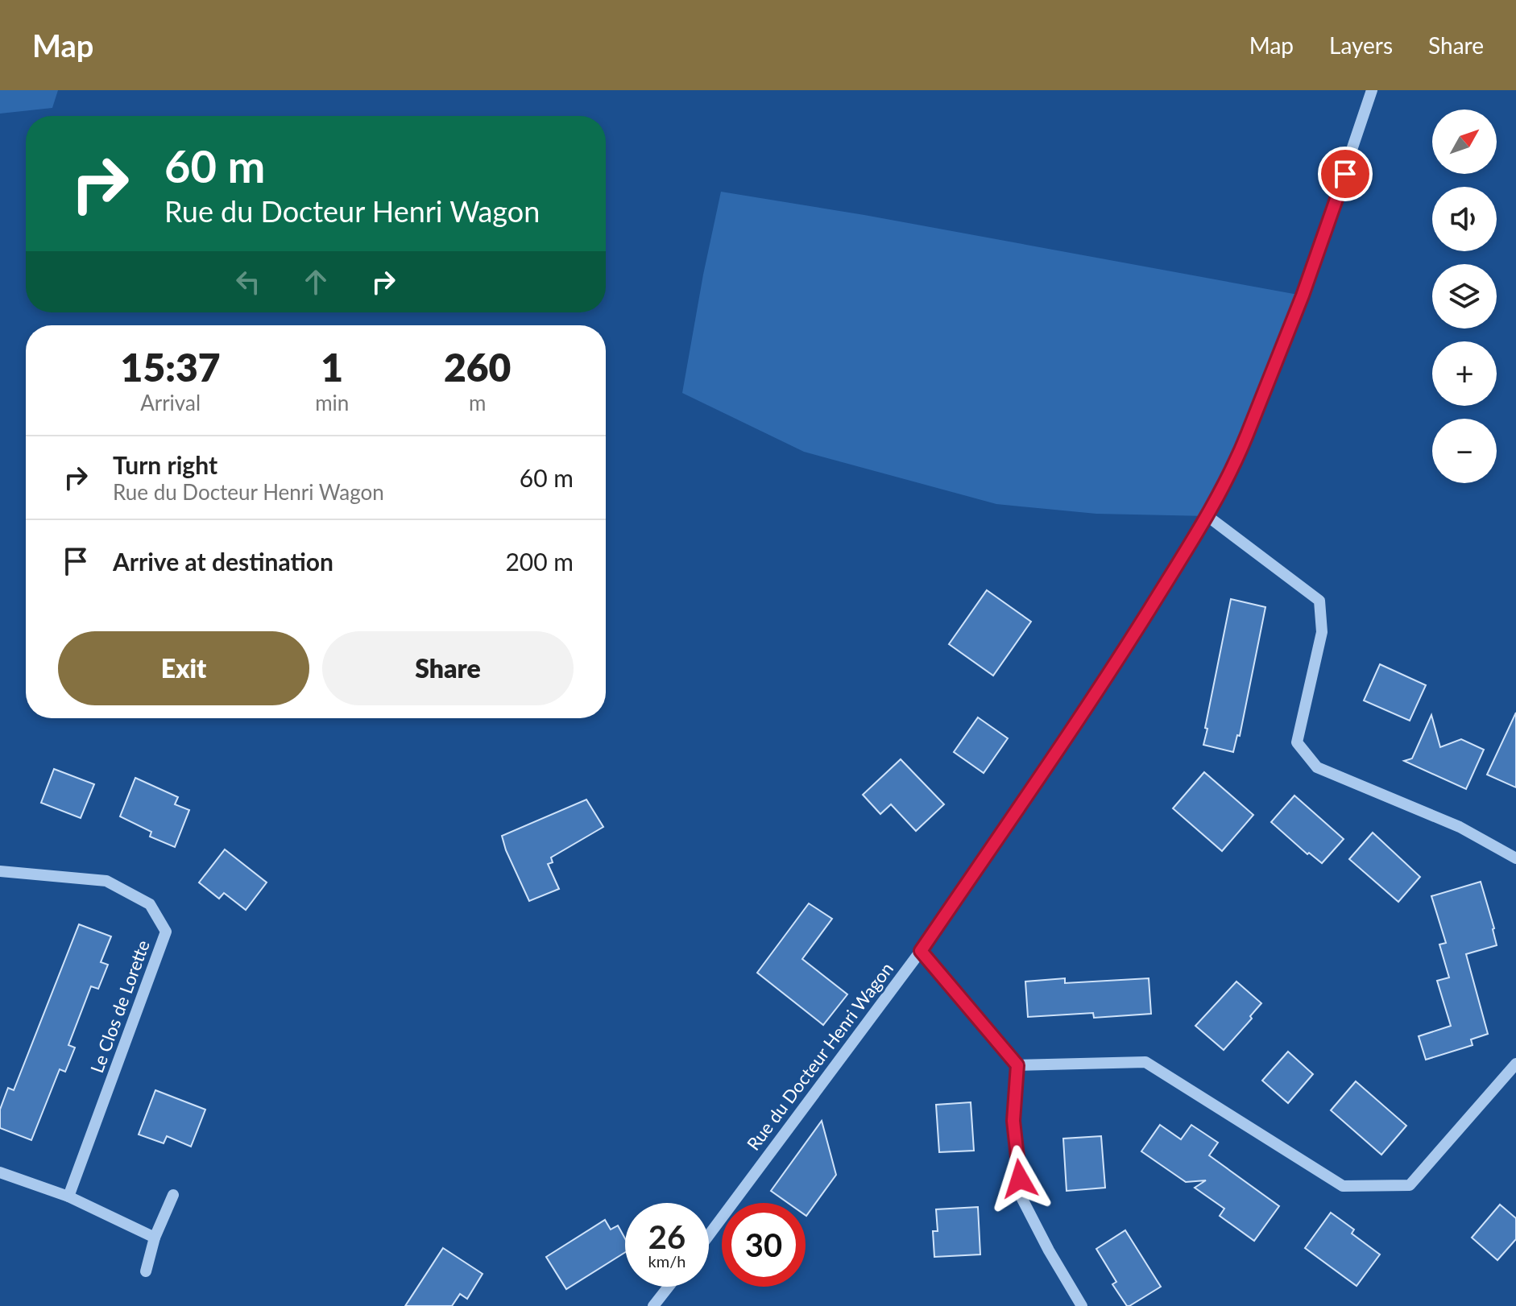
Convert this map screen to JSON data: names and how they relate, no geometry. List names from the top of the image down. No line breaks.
{"streets":{"street":["Le Clos de Lorette","Rue du Docteur Henri Wagon"]},"north":"top right","page":{"header":"Map","nav":["Map","Layers","Share"],"map_buttons":["+","−"],"turn":["60 m","Rue du Docteur Henri Wagon"],"eta":["15:37","Arrival","1","min","260","m"],"list":[{"name":"Turn right","note":"Rue du Docteur Henri Wagon","value":"60 m"},{"name":"Arrive at destination","value":"200 m"}],"buttons":["Exit","Share"],"speed":"26 km/h","limit":"30"}}
